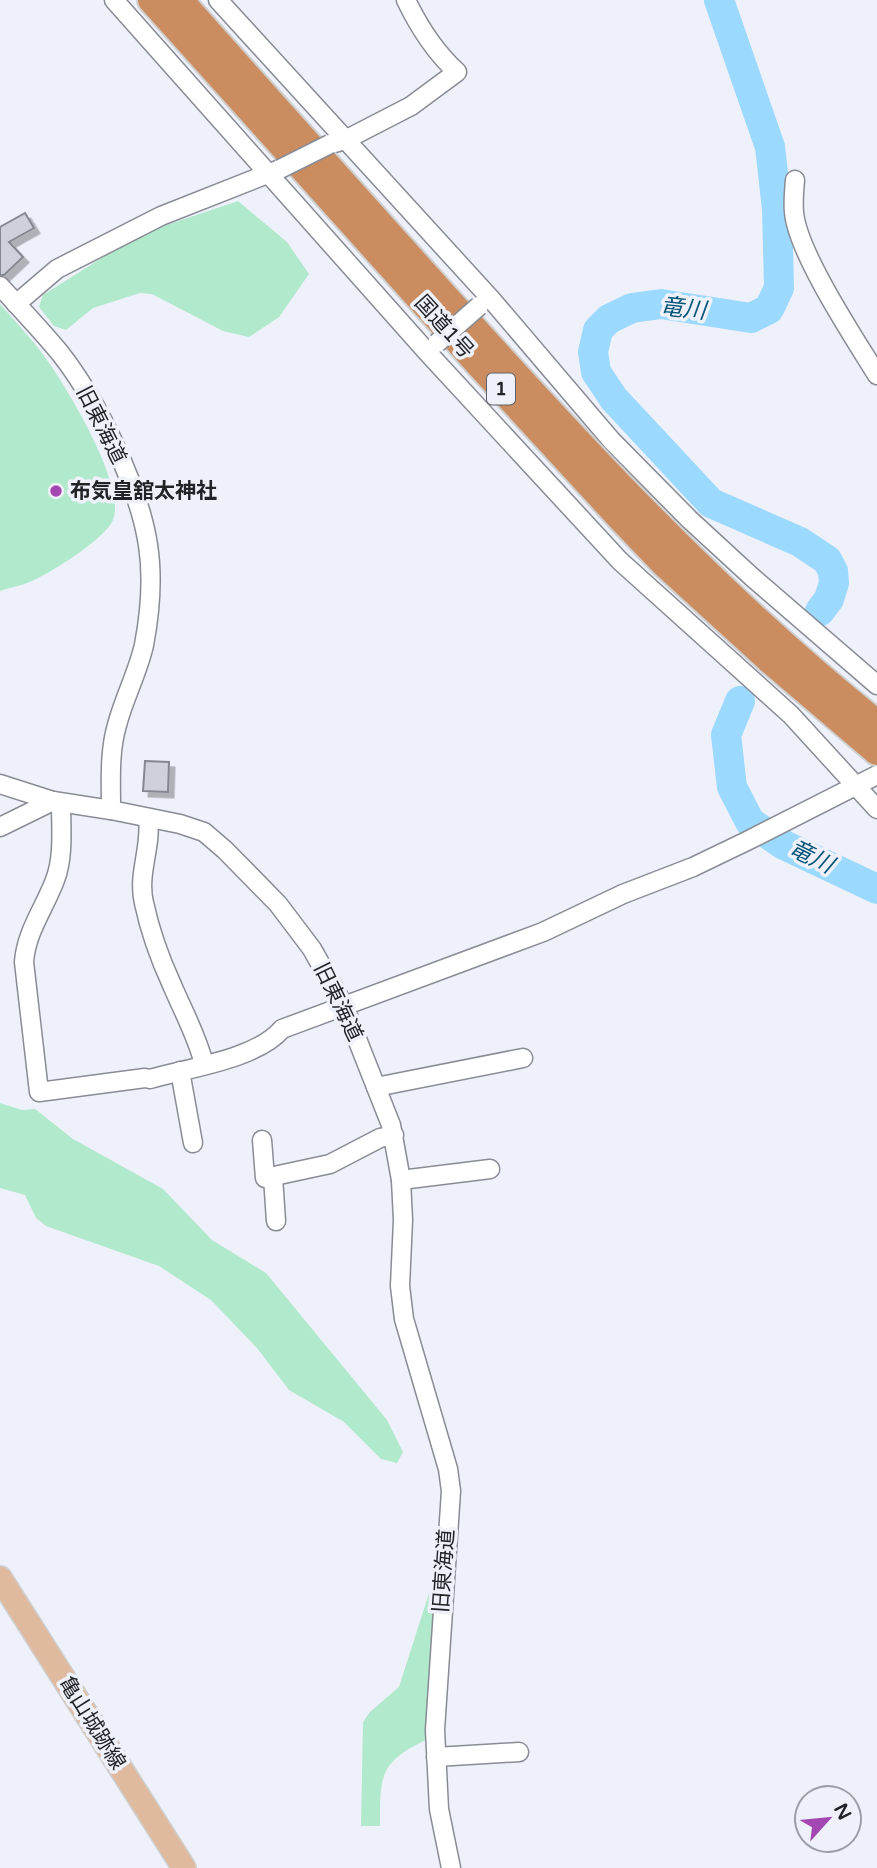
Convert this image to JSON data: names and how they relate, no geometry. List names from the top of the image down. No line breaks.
{"streets":{"highway":["国道1号","1"],"main road":["亀山城跡線"],"street":["旧東海道"]},"water":["竜川"],"places":["布気皇舘太神社"],"north":"top right"}
